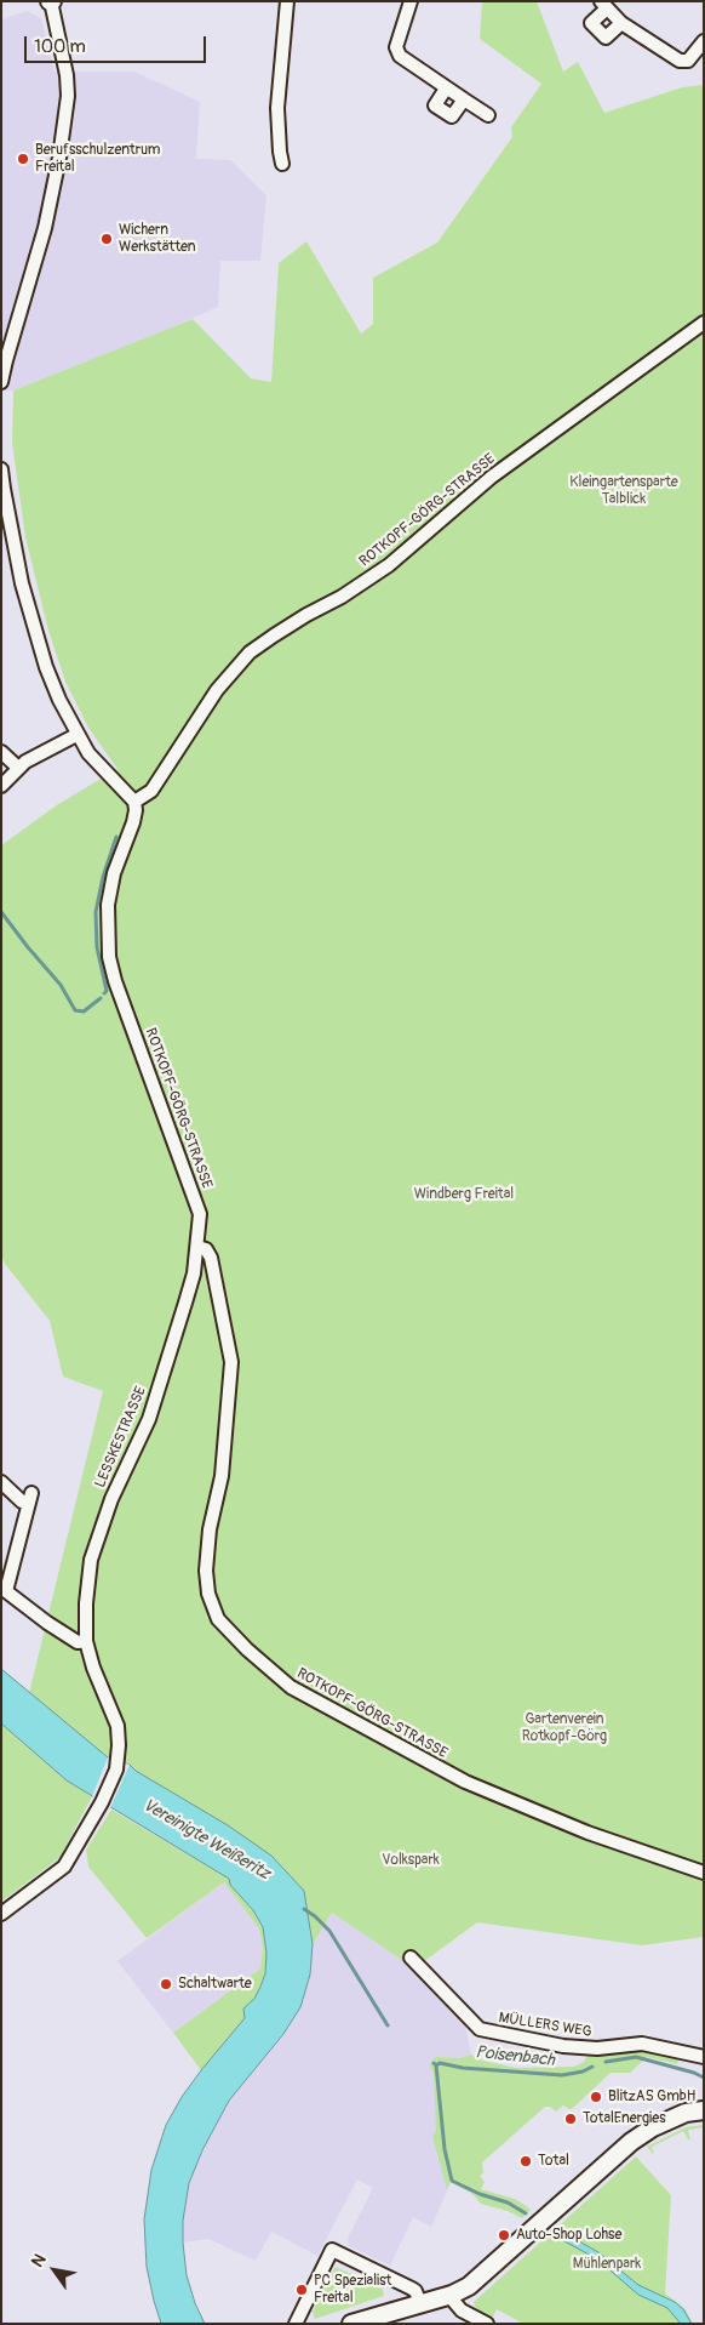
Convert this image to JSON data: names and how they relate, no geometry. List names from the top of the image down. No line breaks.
{"streets":{"street":["ROTKOPF-GÖRG-STRASSE","LESSKESTRASSE","MÜLLERS WEG"]},"crossings":[["ROTKOPF-GÖRG-STRASSE","LESSKESTRASSE"]],"water":["Vereinigte Weißeritz","Poisenbach"],"parks":["Kleingartensparte Talblick","Windberg Freital","Gartenverein Rotkopf-Görg","Volkspark","Mühlenpark"],"places":["Berufsschulzentrum Freital","Wichern Werkstätten","Schaltwarte","BlitzAS GmbH","TotalEnergies","Total","Auto-Shop Lohse","PC Spezialist Freital"],"scale_bar":"100 m","north":"top left"}
